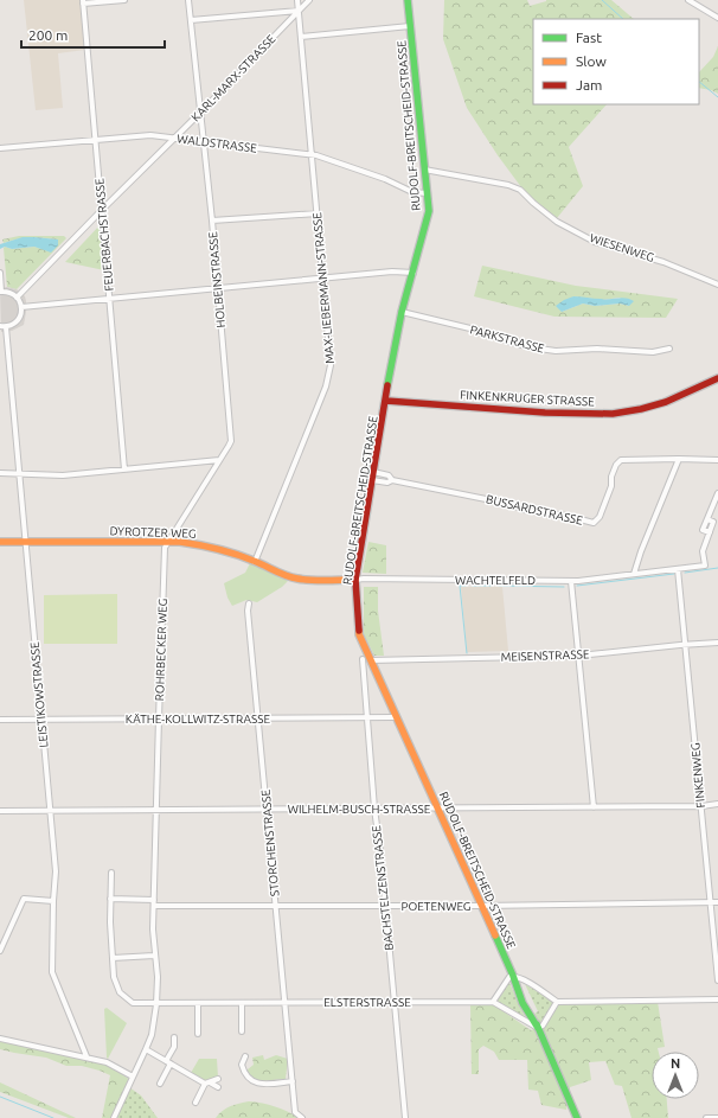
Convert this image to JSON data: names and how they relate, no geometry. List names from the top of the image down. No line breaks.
{"streets":{"street":["KARL-MARX-STRASSE","RUDOLF-BREITSCHEID-STRASSE","WALDSTRASSE","FEUERBACHSTRASSE","WIESENWEG","HOLBEINSTRASSE","MAX-LIEBERMANN-STRASSE","PARKSTRASSE","FINKENKRUGER STRASSE","BUSSARDSTRASSE","DYROTZER WEG","WACHTELFELD","ROHRBECKER WEG","MEISENSTRASSE","LEISTIKOWSTRASSE","KÄTHE-KOLLWITZ-STRASSE","FINKENWEG","WILHELM-BUSCH-STRASSE","STORCHENSTRASSE","BACHSTELZENSTRASSE","POETENWEG","ELSTERSTRASSE"]},"crossings":[["KARL-MARX-STRASSE","WALDSTRASSE"],["KARL-MARX-STRASSE","FEUERBACHSTRASSE"],["KARL-MARX-STRASSE","HOLBEINSTRASSE"],["KARL-MARX-STRASSE","MAX-LIEBERMANN-STRASSE"],["RUDOLF-BREITSCHEID-STRASSE","WALDSTRASSE"],["RUDOLF-BREITSCHEID-STRASSE","WIESENWEG"],["RUDOLF-BREITSCHEID-STRASSE","PARKSTRASSE"],["RUDOLF-BREITSCHEID-STRASSE","FINKENKRUGER STRASSE"],["RUDOLF-BREITSCHEID-STRASSE","BUSSARDSTRASSE"],["RUDOLF-BREITSCHEID-STRASSE","DYROTZER WEG"],["RUDOLF-BREITSCHEID-STRASSE","WACHTELFELD"],["RUDOLF-BREITSCHEID-STRASSE","MEISENSTRASSE"],["RUDOLF-BREITSCHEID-STRASSE","KÄTHE-KOLLWITZ-STRASSE"],["RUDOLF-BREITSCHEID-STRASSE","WILHELM-BUSCH-STRASSE"],["RUDOLF-BREITSCHEID-STRASSE","POETENWEG"],["WALDSTRASSE","FEUERBACHSTRASSE"],["WALDSTRASSE","HOLBEINSTRASSE"],["WALDSTRASSE","MAX-LIEBERMANN-STRASSE"],["HOLBEINSTRASSE","DYROTZER WEG"],["HOLBEINSTRASSE","ROHRBECKER WEG"],["MAX-LIEBERMANN-STRASSE","DYROTZER WEG"],["DYROTZER WEG","WACHTELFELD"],["DYROTZER WEG","ROHRBECKER WEG"],["DYROTZER WEG","LEISTIKOWSTRASSE"],["WACHTELFELD","FINKENWEG"],["ROHRBECKER WEG","KÄTHE-KOLLWITZ-STRASSE"],["ROHRBECKER WEG","WILHELM-BUSCH-STRASSE"],["ROHRBECKER WEG","POETENWEG"],["ROHRBECKER WEG","ELSTERSTRASSE"],["MEISENSTRASSE","FINKENWEG"],["LEISTIKOWSTRASSE","KÄTHE-KOLLWITZ-STRASSE"],["LEISTIKOWSTRASSE","WILHELM-BUSCH-STRASSE"],["KÄTHE-KOLLWITZ-STRASSE","STORCHENSTRASSE"],["KÄTHE-KOLLWITZ-STRASSE","BACHSTELZENSTRASSE"],["FINKENWEG","WILHELM-BUSCH-STRASSE"],["FINKENWEG","POETENWEG"],["WILHELM-BUSCH-STRASSE","STORCHENSTRASSE"],["WILHELM-BUSCH-STRASSE","BACHSTELZENSTRASSE"],["STORCHENSTRASSE","POETENWEG"],["STORCHENSTRASSE","ELSTERSTRASSE"],["BACHSTELZENSTRASSE","POETENWEG"],["BACHSTELZENSTRASSE","ELSTERSTRASSE"]],"legend":["Fast","Slow","Jam"],"scale_bar":"200 m","north":"top"}
